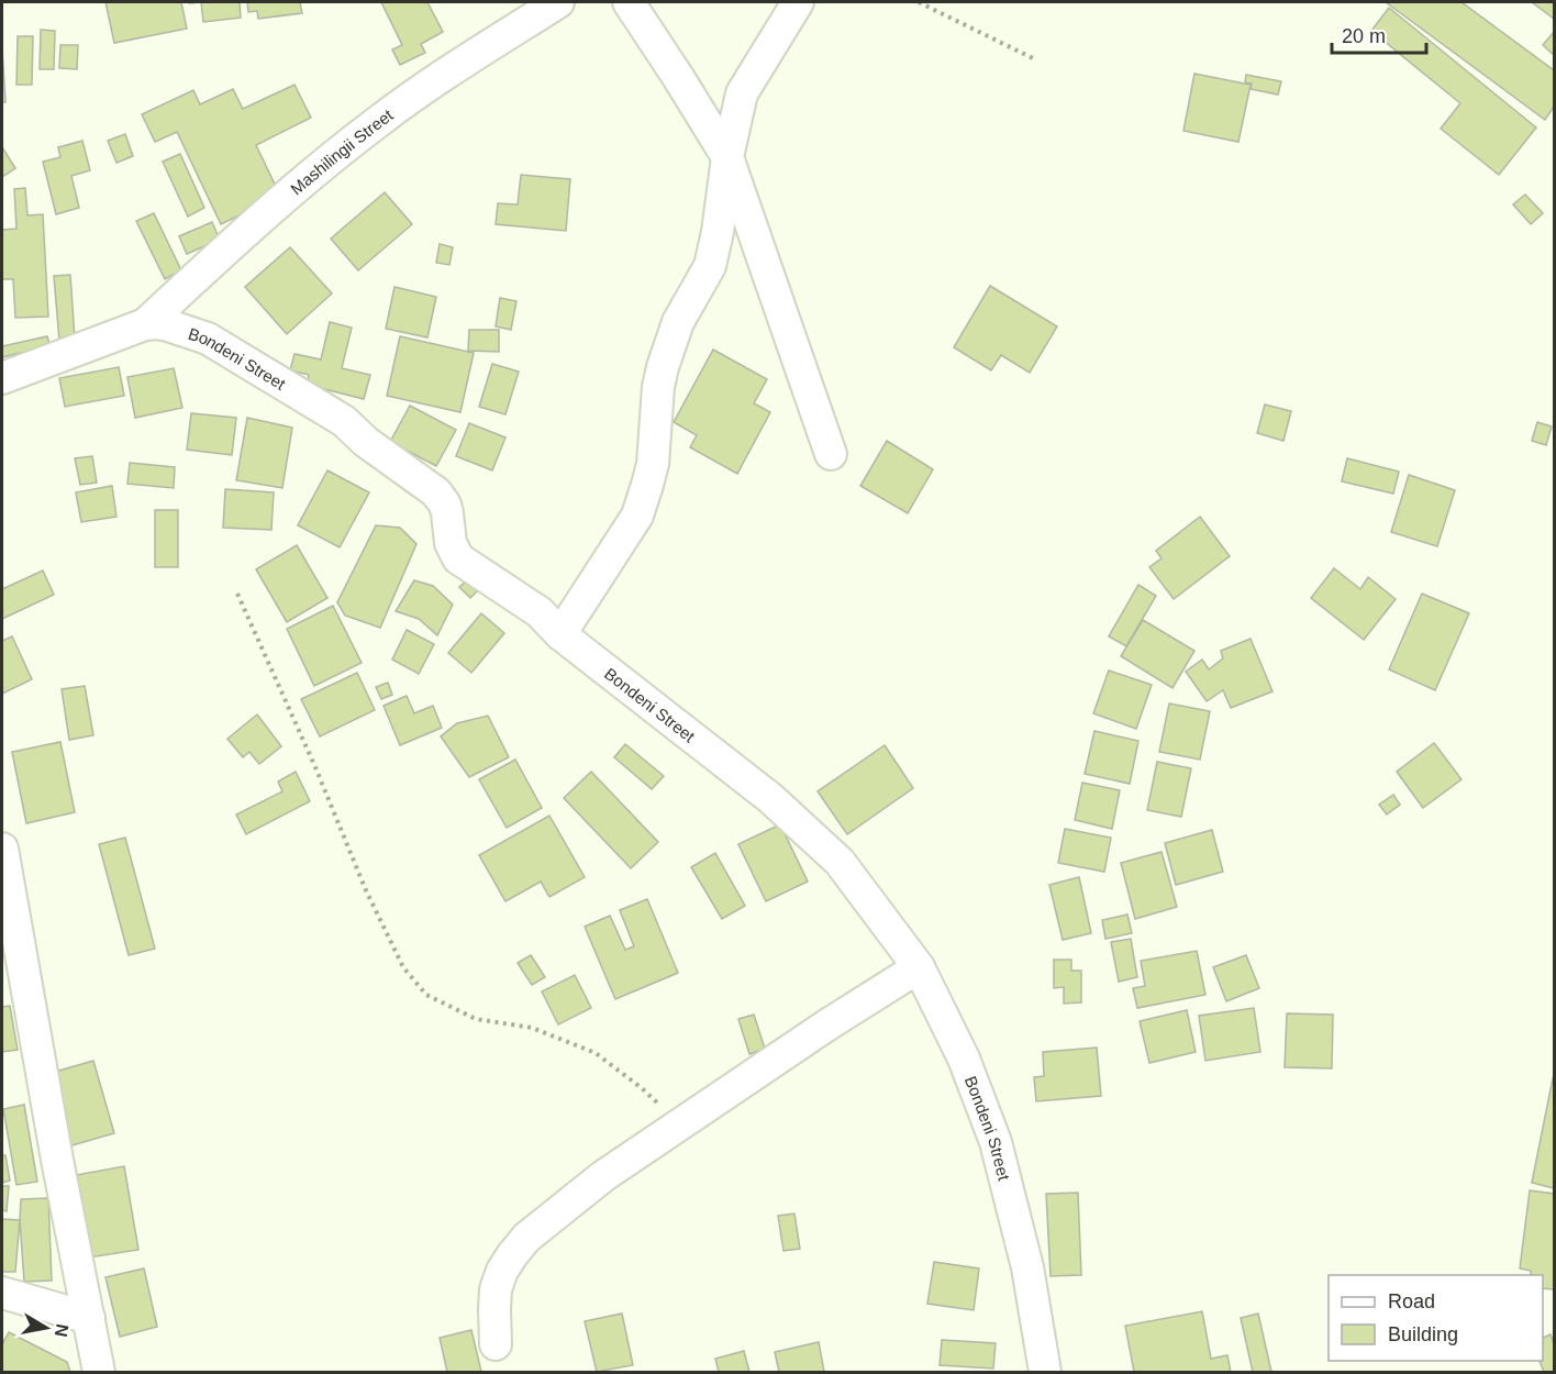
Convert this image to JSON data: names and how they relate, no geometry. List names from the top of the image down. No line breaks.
{"streets":{"street":["Mashilingii Street","Bondeni Street"]},"crossings":[["Mashilingii Street","Bondeni Street"]],"legend":["Road","Building"],"scale_bar":"20 m","north":"right"}
